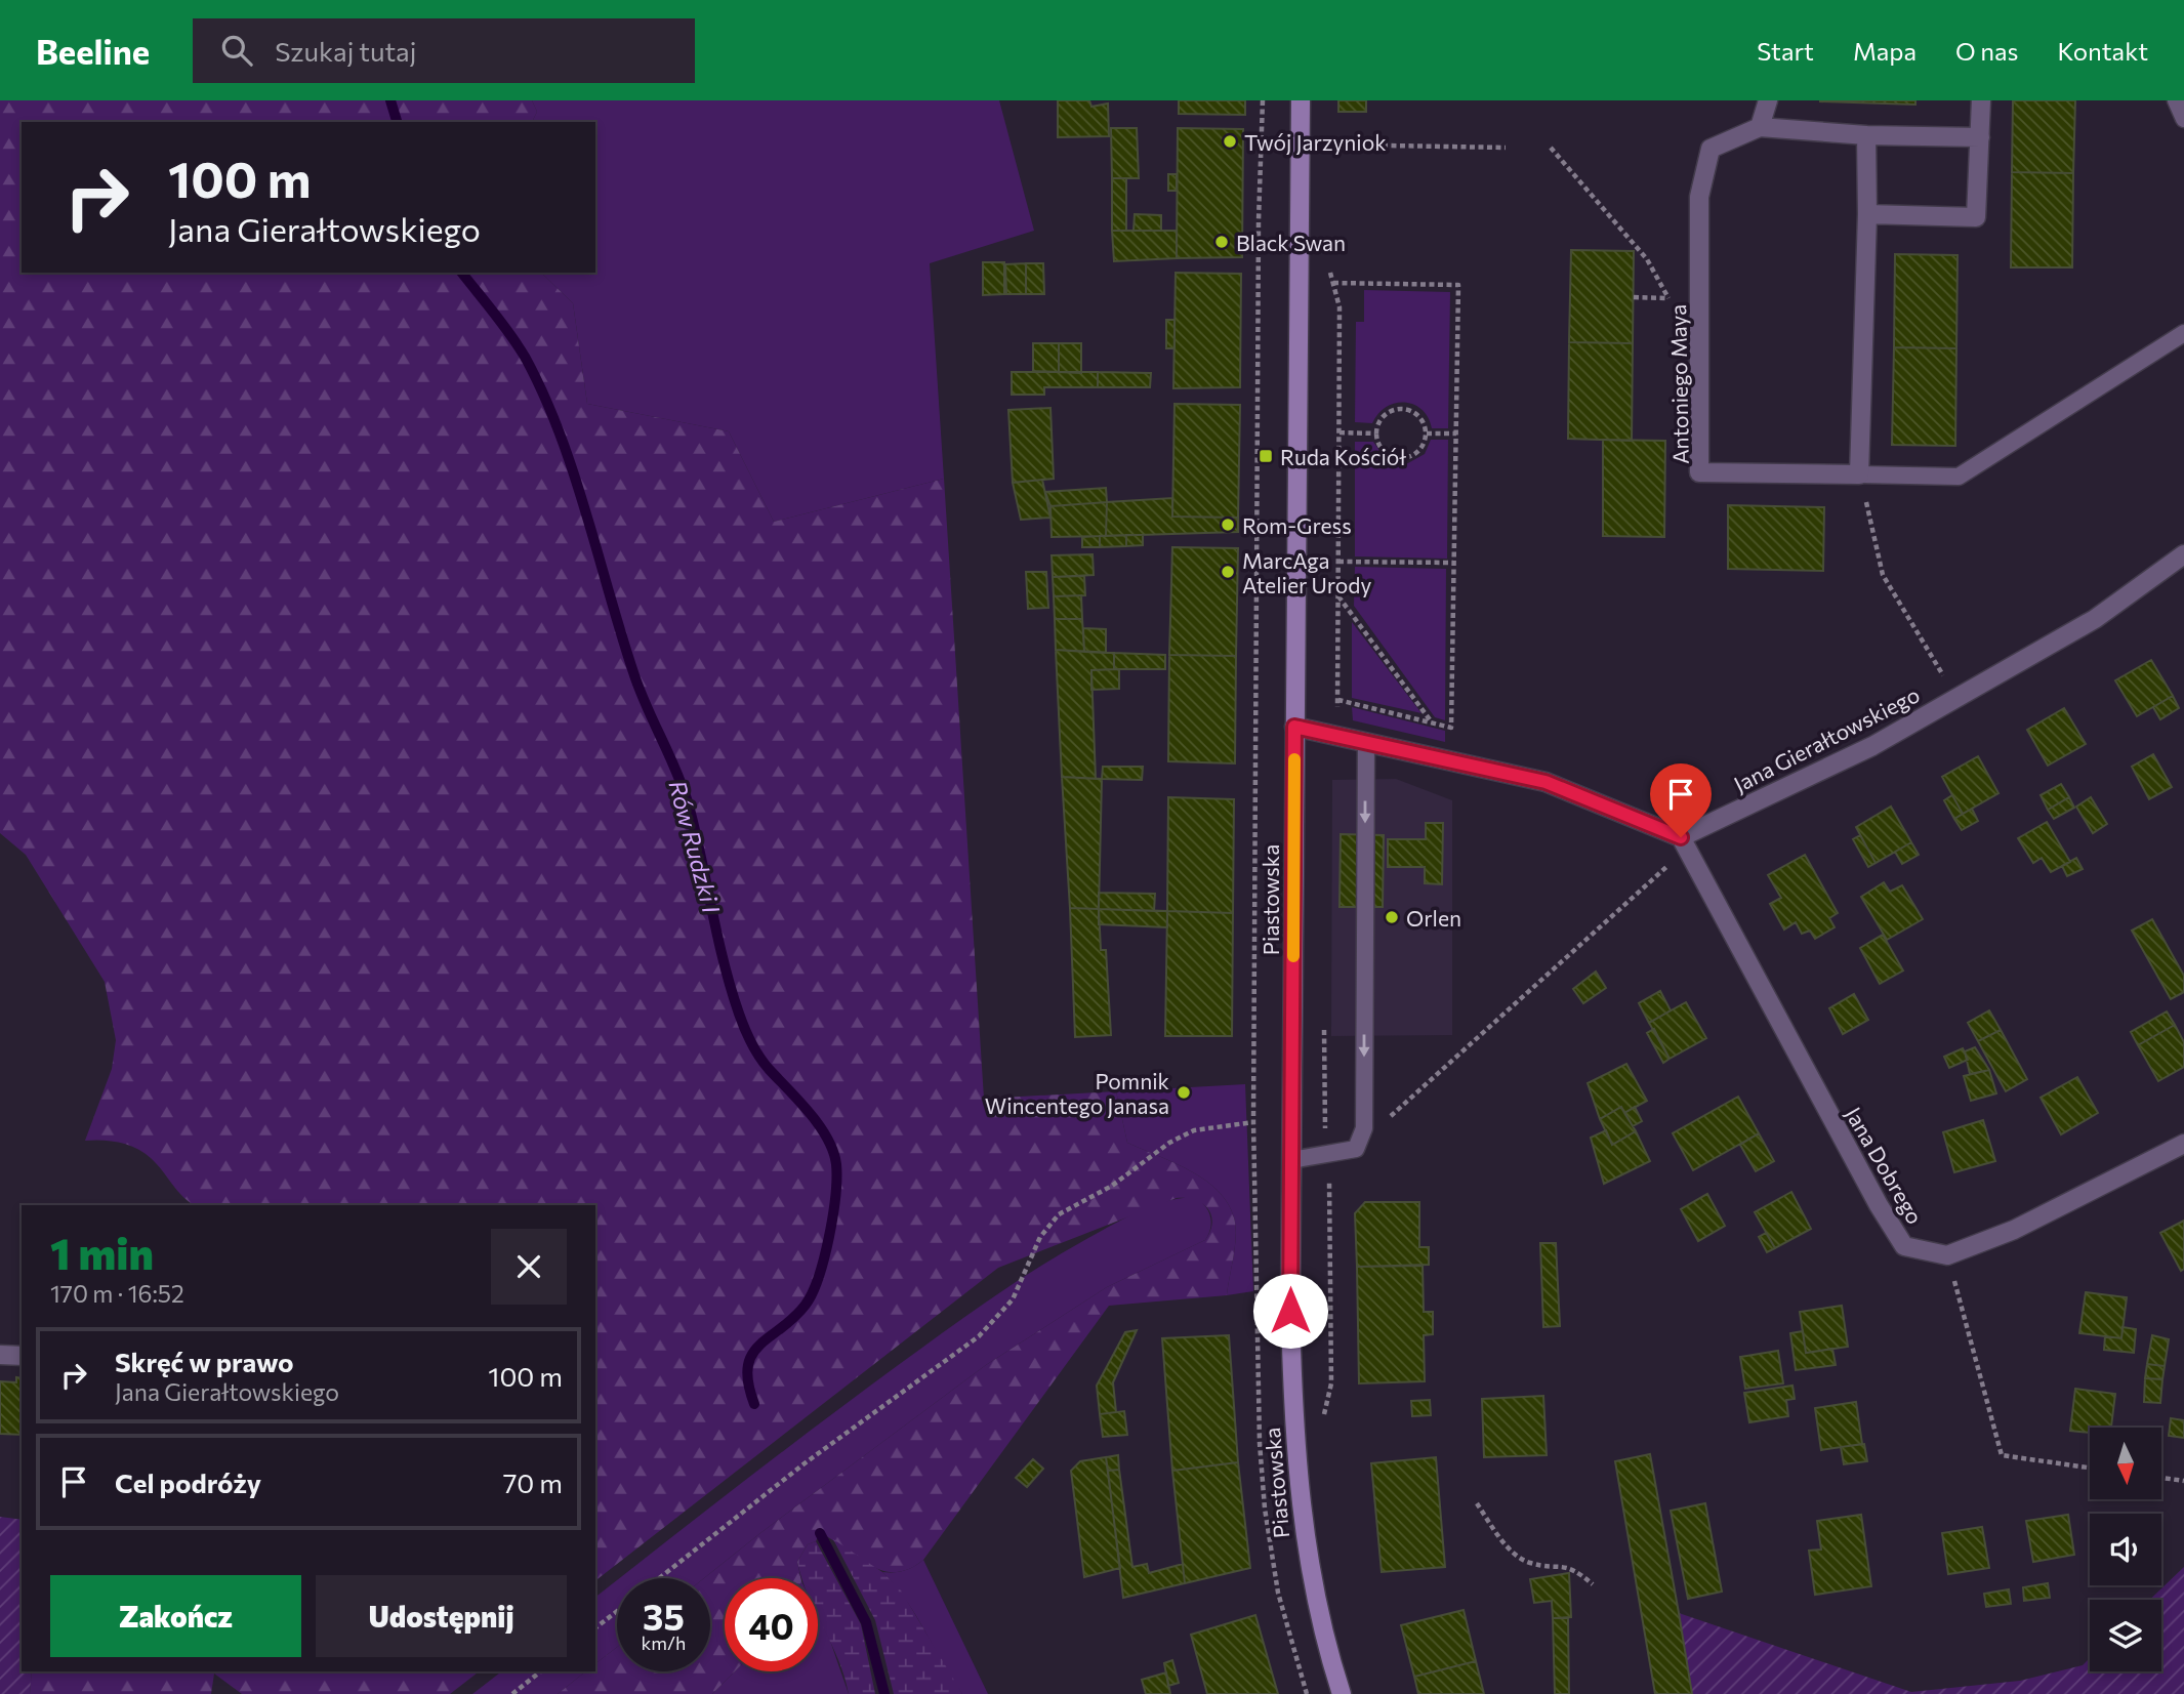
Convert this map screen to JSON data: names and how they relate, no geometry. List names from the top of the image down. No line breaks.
{"streets":{"street":["Antoniego Maya","Jana Gierałtowskiego","Piastowska","Jana Dobrego"]},"crossings":[["Jana Gierałtowskiego","Jana Dobrego"]],"water":["Rów Rudzki I"],"places":{"other":["Twój Jarzyniok","Black Swan","Rom-Gress","MarcAga Atelier Urody","Orlen","Pomnik Wincentego Janasa"],"transit":["Ruda Kościół"]},"north":"bottom","page":{"header":"Beeline","search":"Szukaj tutaj","nav":["Start","Mapa","O nas","Kontakt"],"turn":["100 m","Jana Gierałtowskiego"],"heading":["1 min","170 m · 16:52"],"list":[{"name":"Skręć w prawo","note":"Jana Gierałtowskiego","value":"100 m"},{"name":"Cel podróży","value":"70 m"}],"buttons":["Zakończ","Udostępnij"],"speed":"35 km/h","limit":"40"}}
